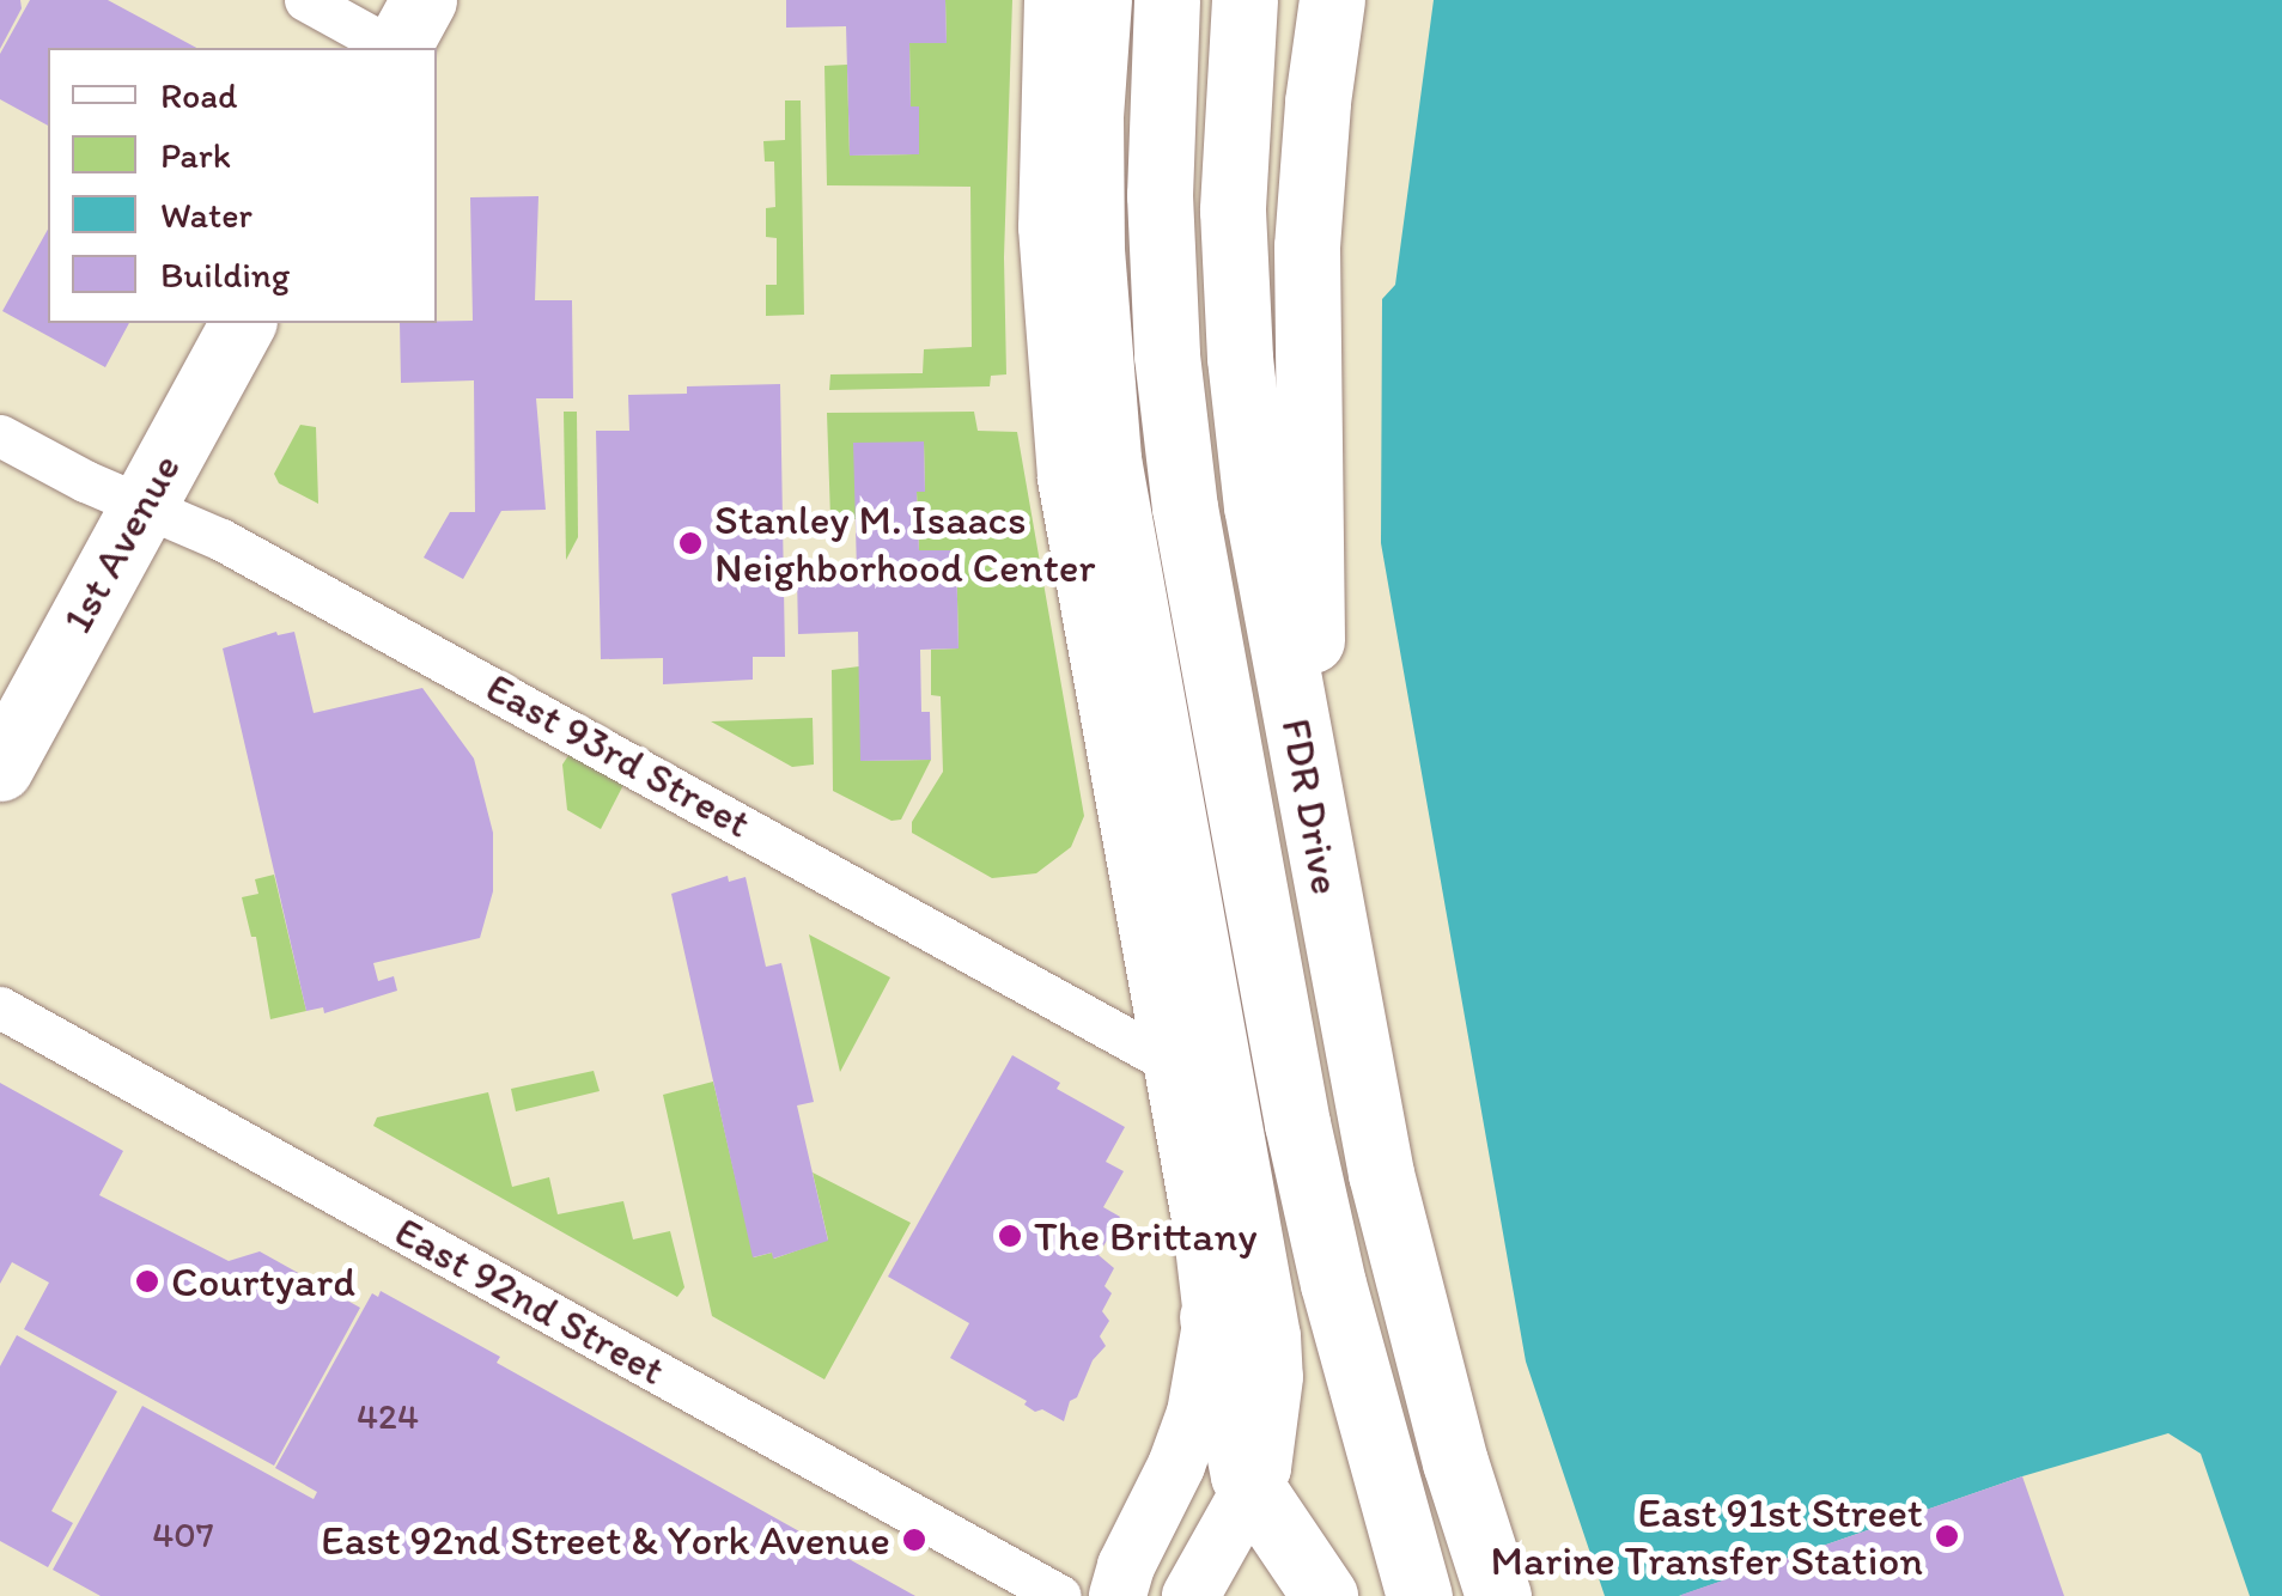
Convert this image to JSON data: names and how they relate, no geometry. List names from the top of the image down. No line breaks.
{"streets":{"main road":["1st Avenue","FDR Drive"],"street":["East 93rd Street","East 92nd Street"]},"crossings":[["1st Avenue","East 93rd Street"]],"places":["Stanley M. Isaacs Neighborhood Center","The Brittany","Courtyard","East 91st Street Marine Transfer Station","East 92nd Street & York Avenue"],"house_numbers":["424","407"],"legend":["Road","Park","Water","Building"]}
